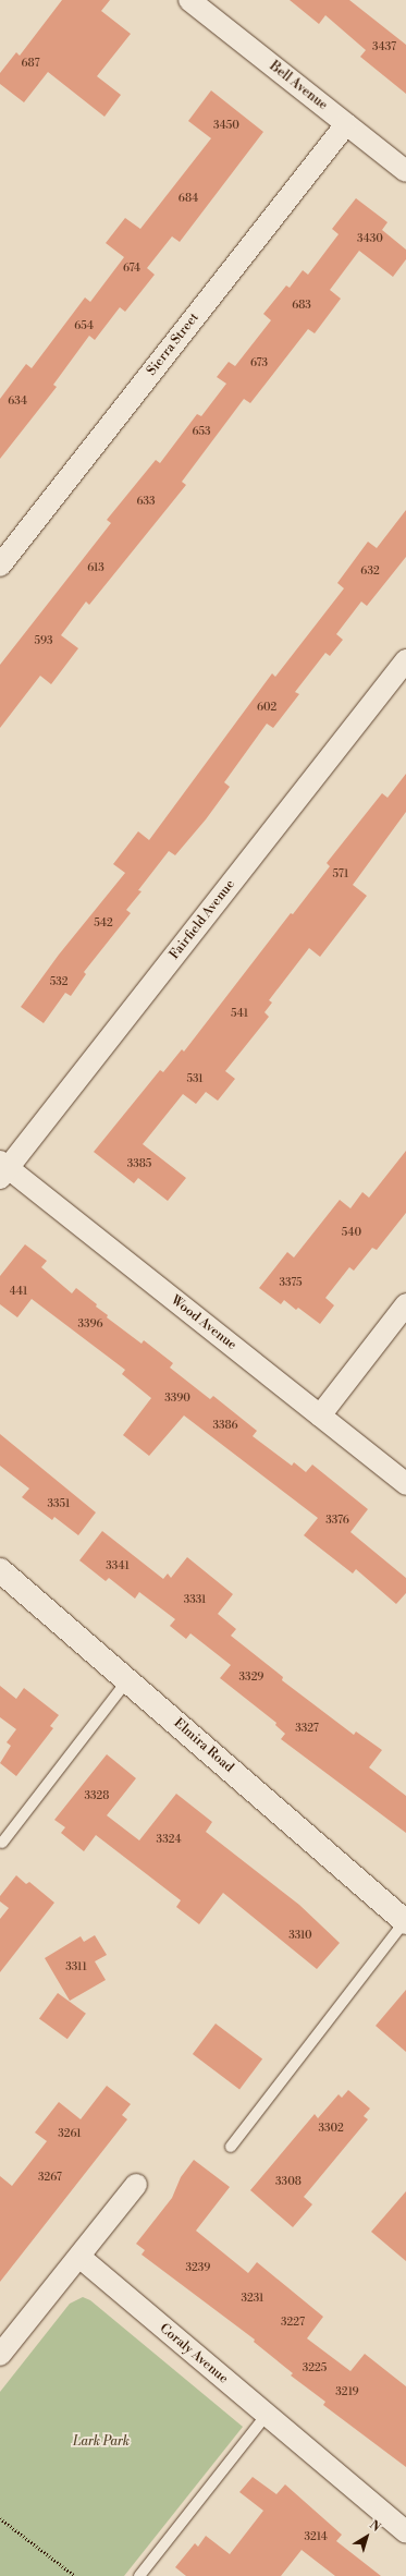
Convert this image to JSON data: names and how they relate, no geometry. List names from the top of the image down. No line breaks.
{"streets":{"street":["Bell Avenue","Sierra Street","Fairfield Avenue","Wood Avenue","Elmira Road","Coraly Avenue"]},"crossings":[["Bell Avenue","Sierra Street"],["Fairfield Avenue","Wood Avenue"]],"parks":["Lark Park"],"house_numbers":["3437","687","3450","684","3430","674","683","654","673","634","653","633","613","632","593","602","571","542","532","541","531","3385","540","3375","441","3396","3390","3386","3351","3376","3341","3331","3329","3327","3328","3324","3310","3311","3302","3261","3267","3308","3239","3231","3227","3225","3219","3214"],"north":"top right"}
